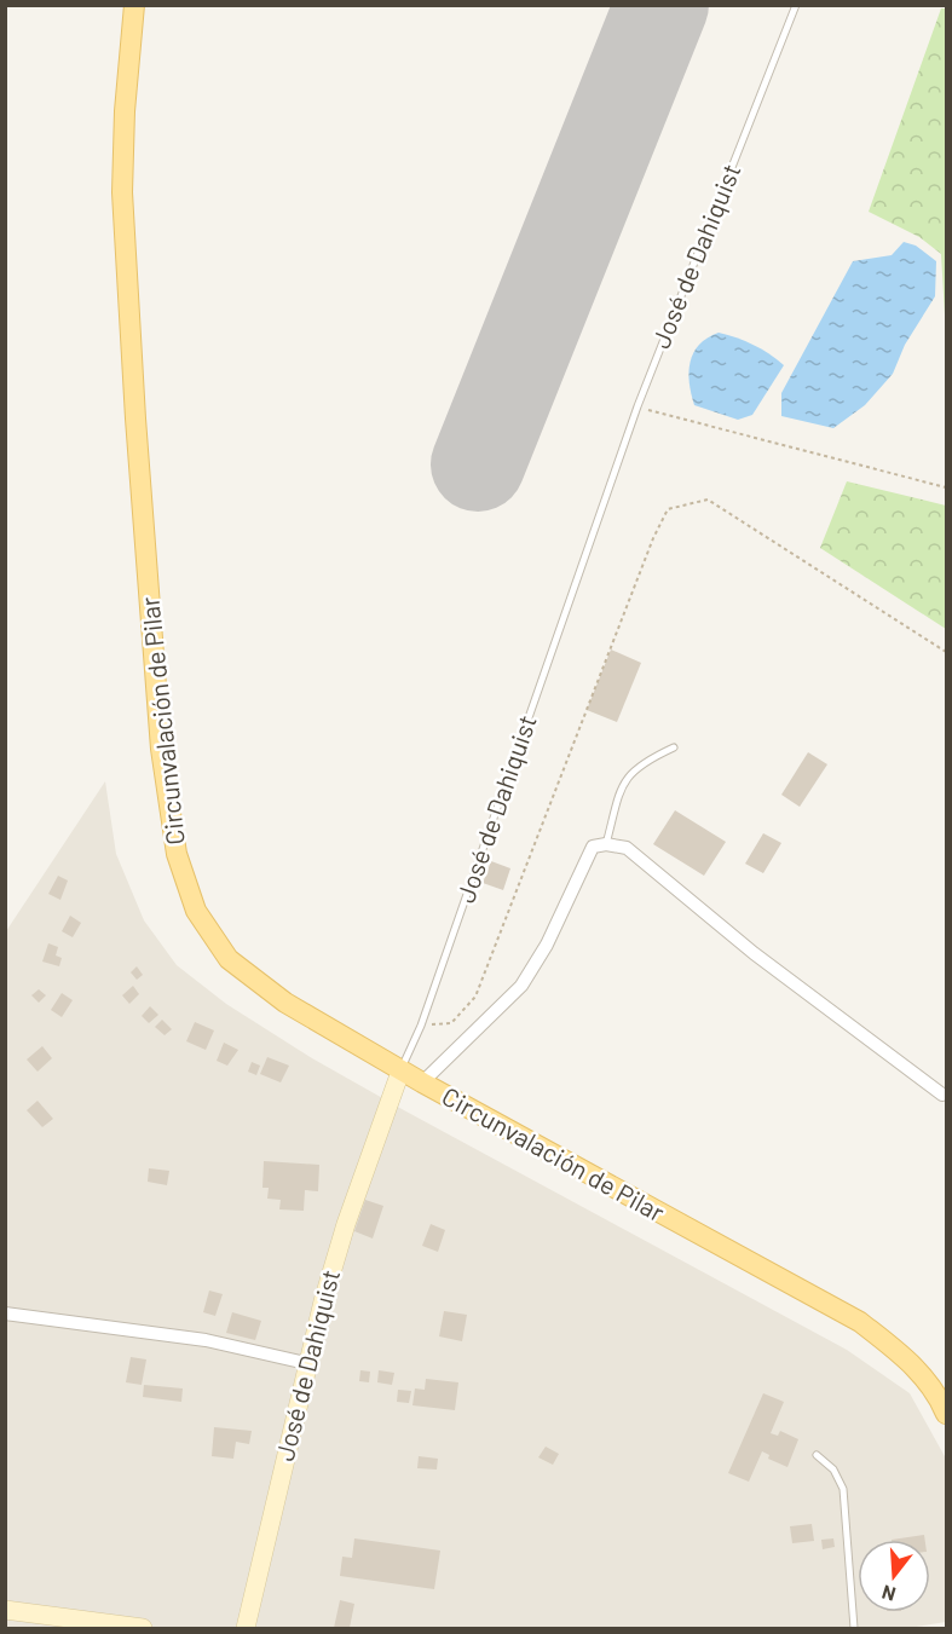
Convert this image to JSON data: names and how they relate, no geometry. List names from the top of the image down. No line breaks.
{"streets":{"main road":["José de Dahiquist","Circunvalación de Pilar"]},"crossings":[["José de Dahiquist","Circunvalación de Pilar"]],"north":"bottom"}
